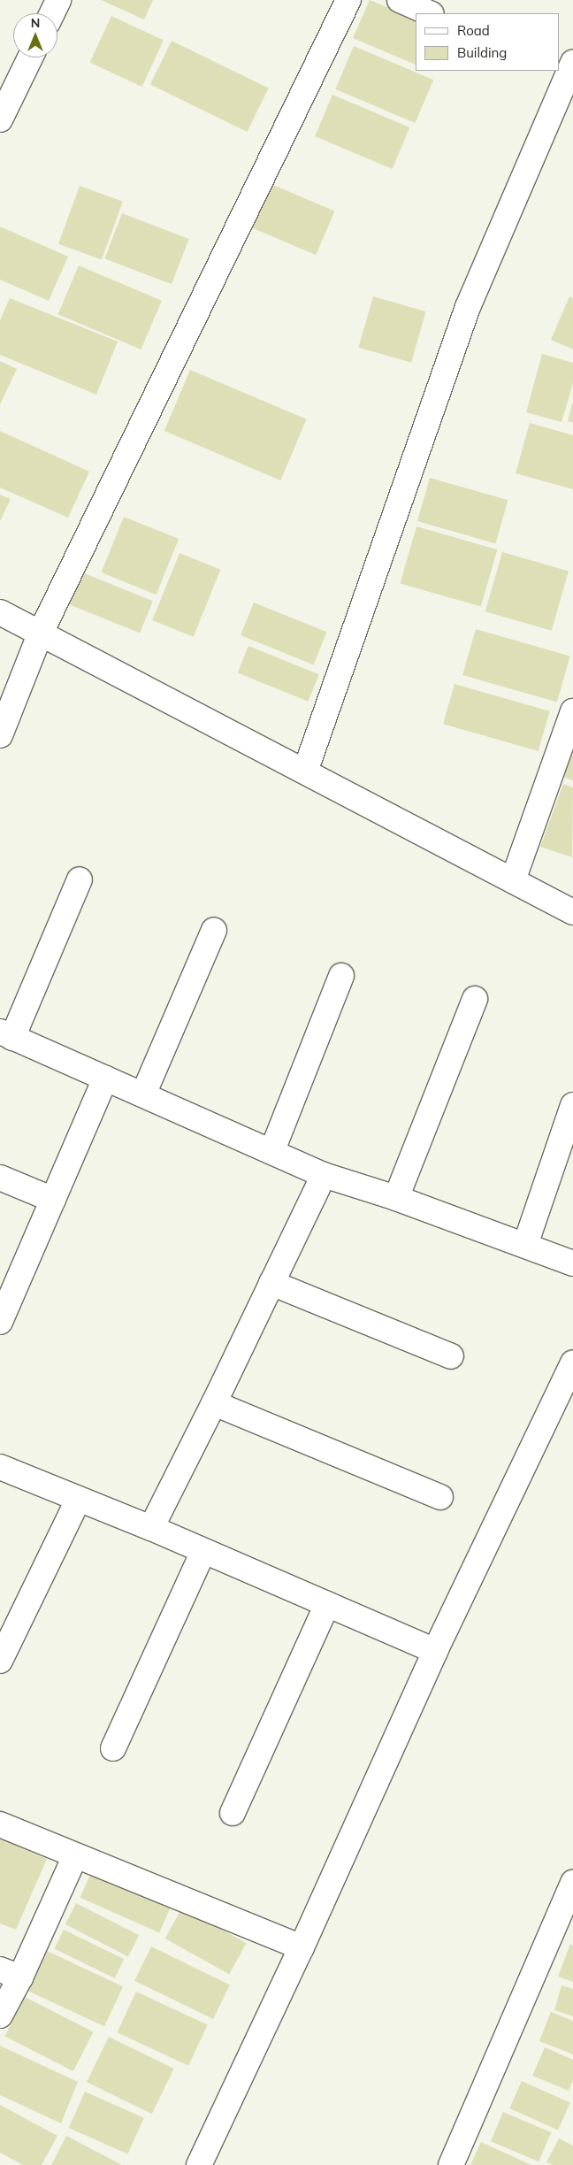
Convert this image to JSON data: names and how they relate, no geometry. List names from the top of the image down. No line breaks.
{"legend":["Road","Building"],"north":"top"}
